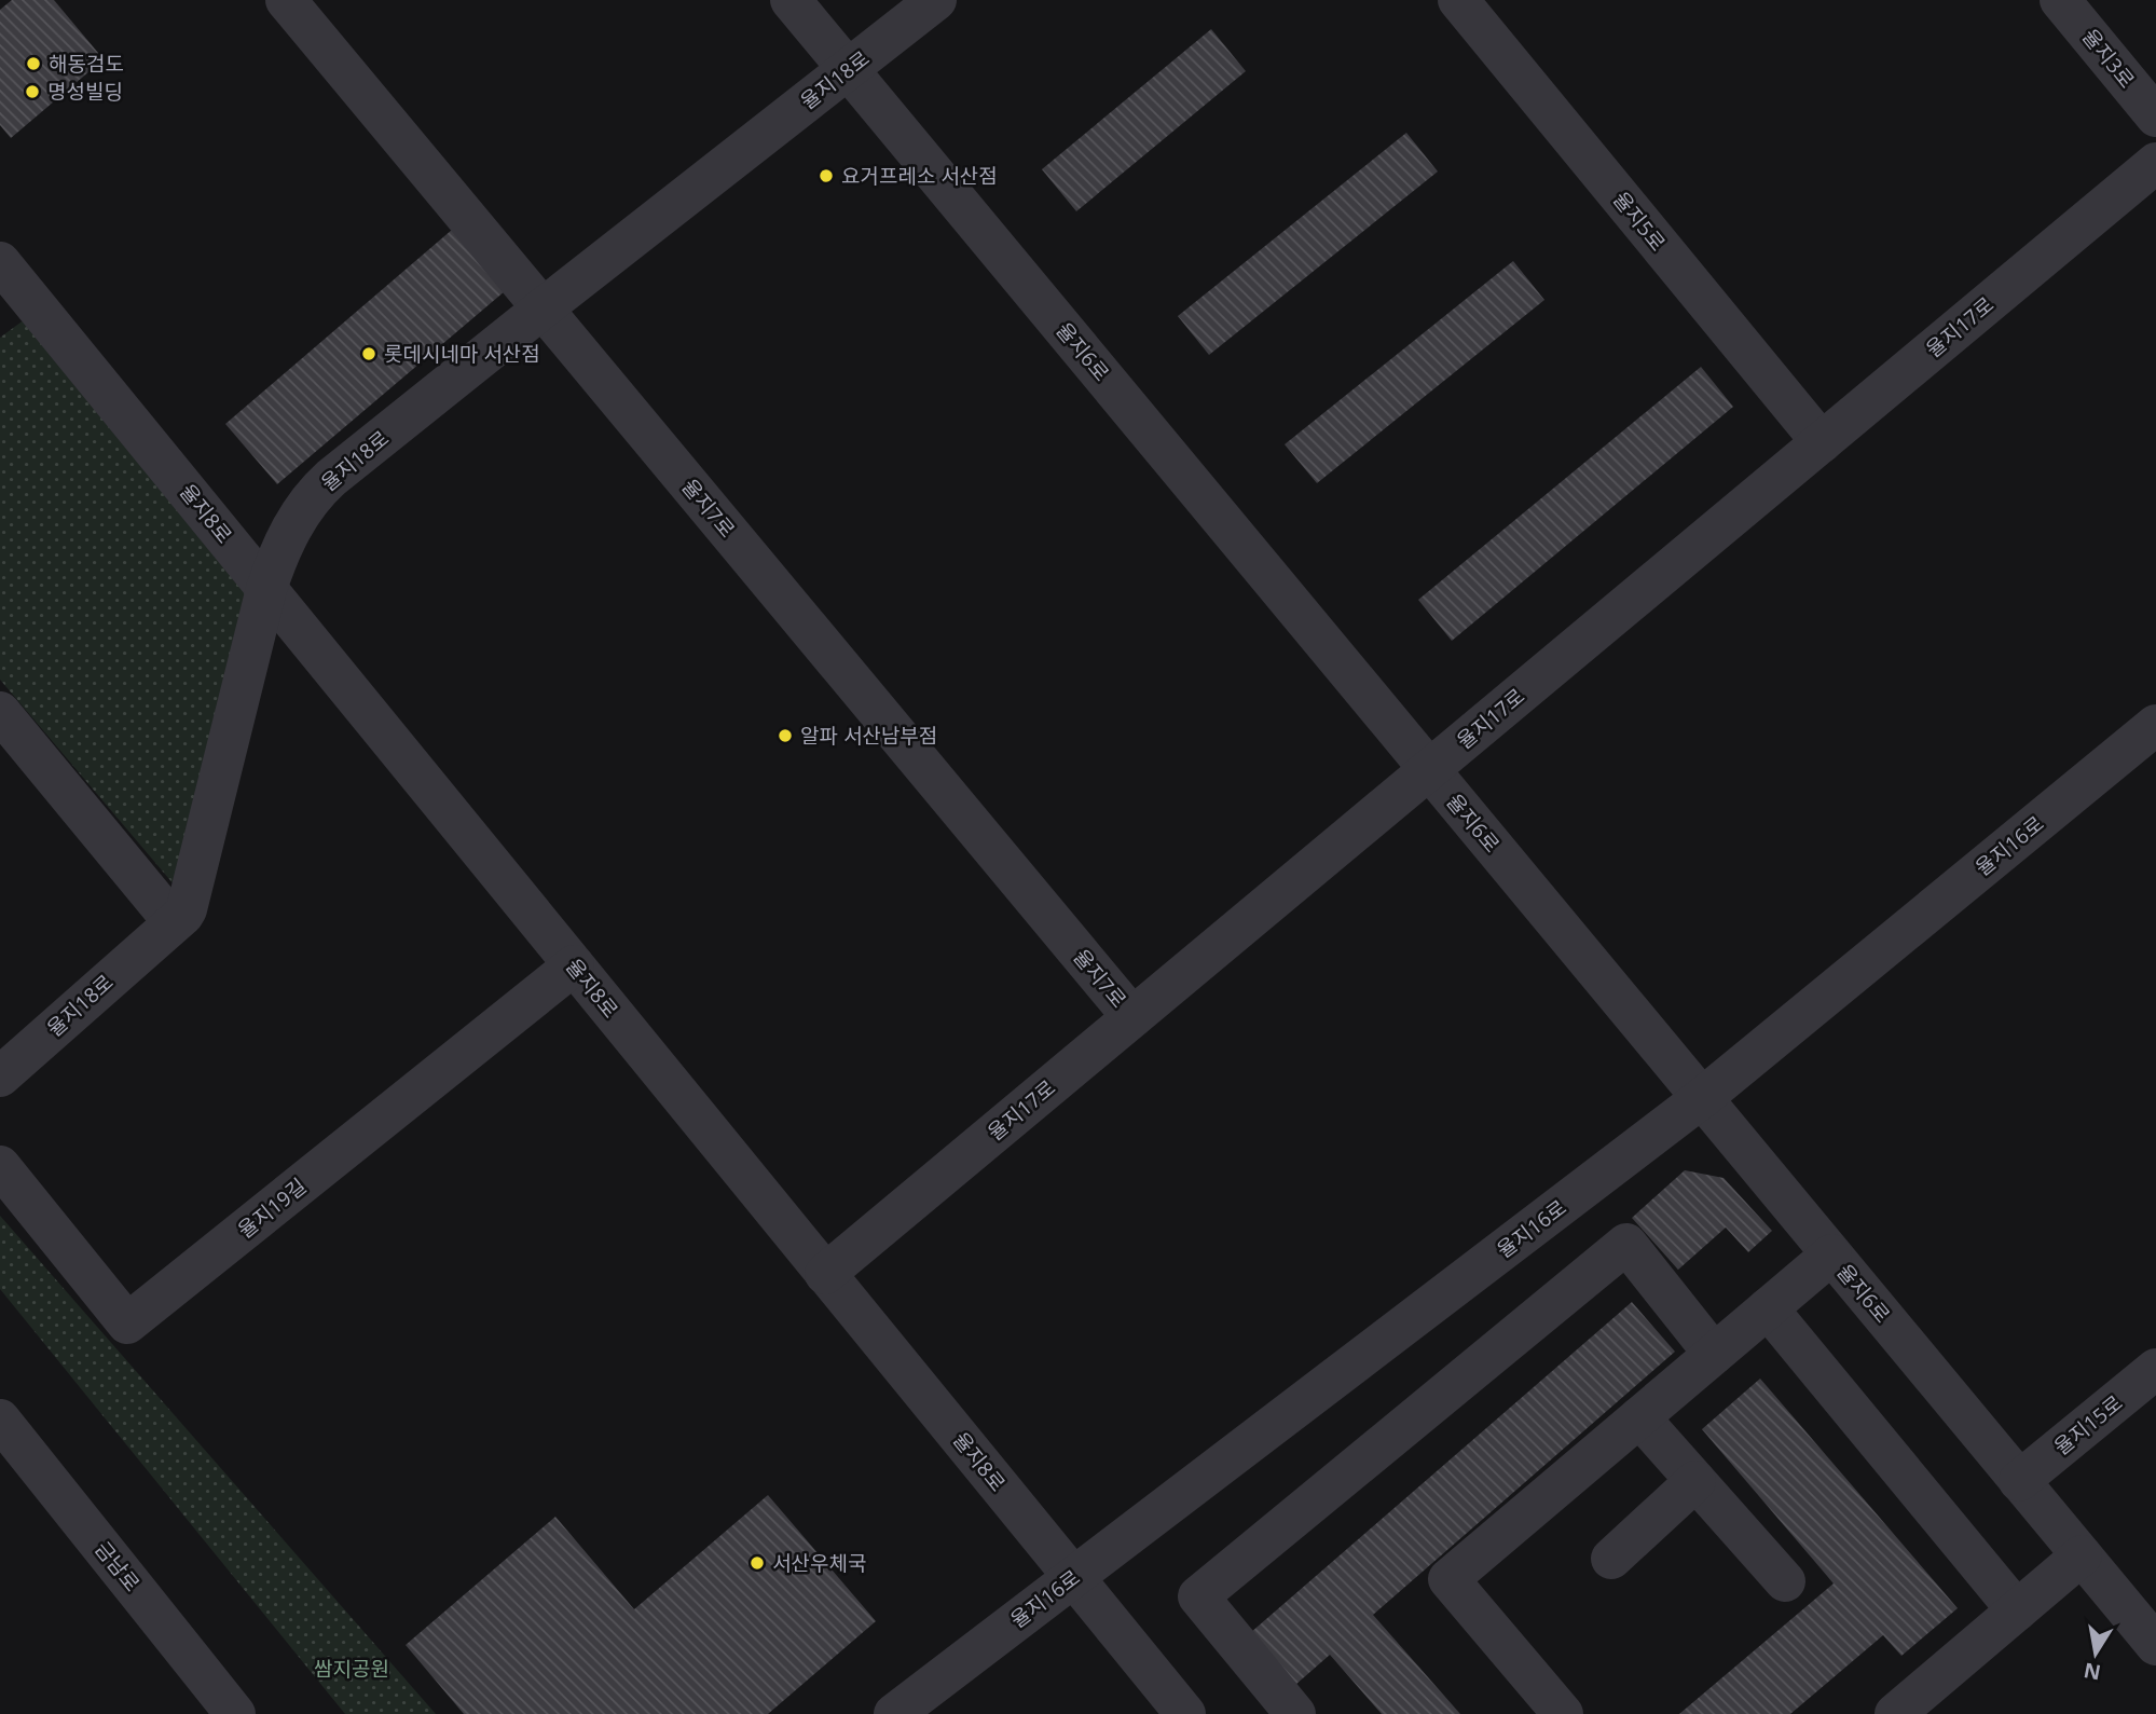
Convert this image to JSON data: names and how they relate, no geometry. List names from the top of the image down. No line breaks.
{"streets":{"street":["율지3로","율지18로","율지5로","율지17로","율지6로","율지7로","율지8로","율지16로","율지19길","율지15로","금남로"]},"crossings":[["율지18로","율지6로"],["율지18로","율지7로"],["율지18로","율지8로"],["율지5로","율지17로"],["율지17로","율지6로"],["율지17로","율지7로"],["율지17로","율지8로"],["율지6로","율지16로"],["율지6로","율지15로"],["율지8로","율지16로"],["율지8로","율지19길"]],"parks":["쌈지공원"],"places":["해동검도","명성빌딩","요거프레소 서산점","롯데시네마 서산점","알파 서산남부점","서산우체국"],"north":"bottom"}
